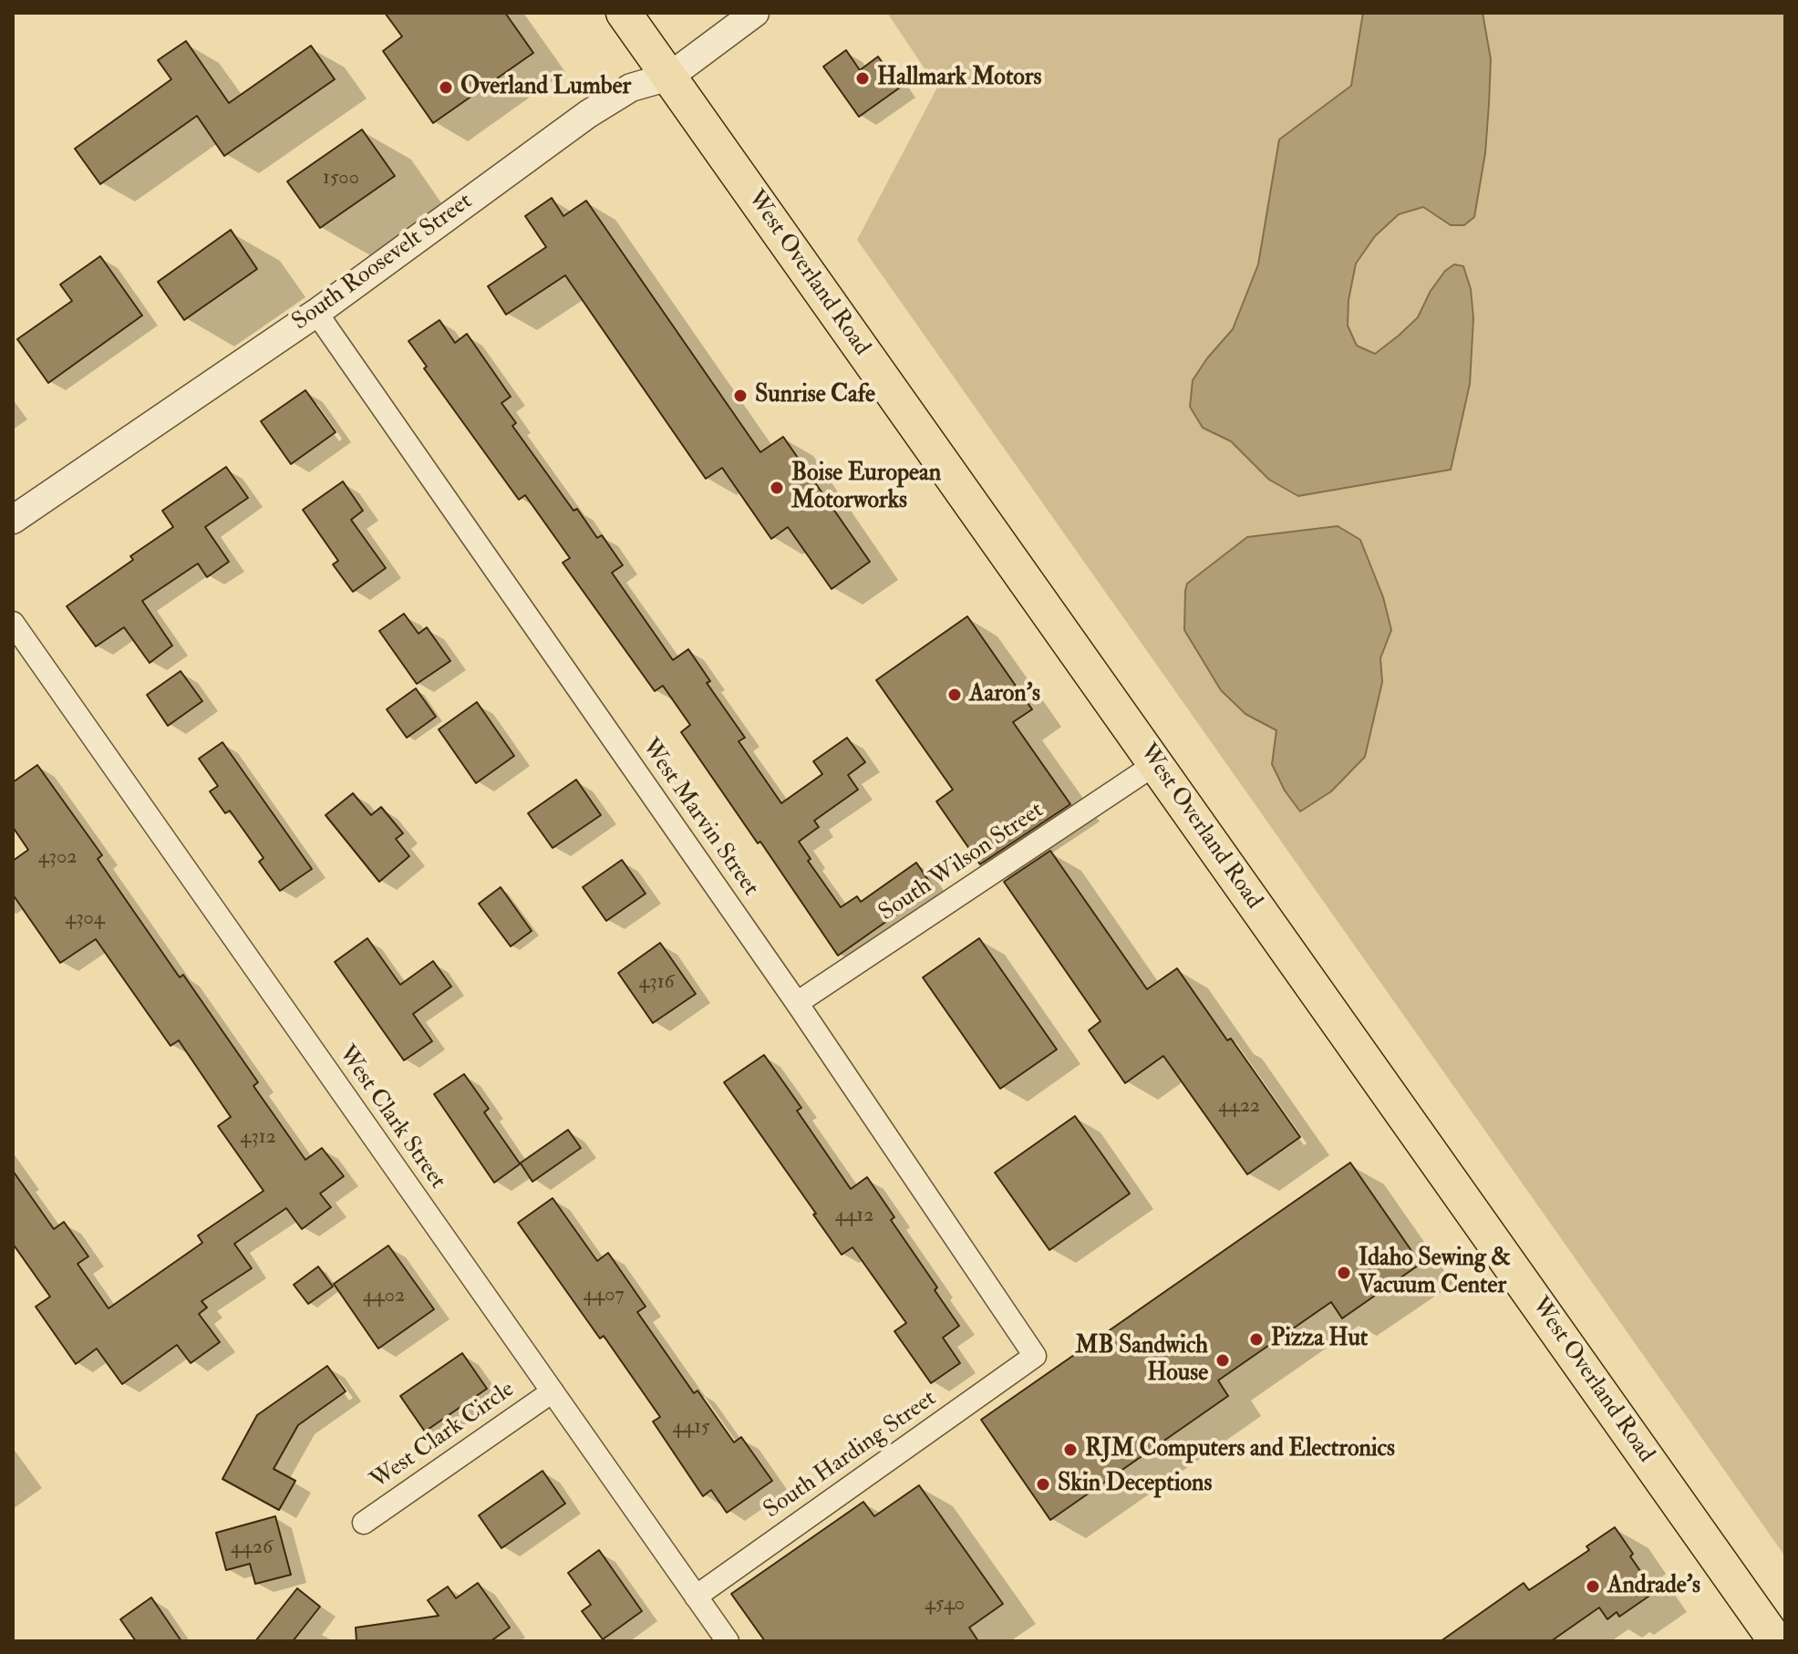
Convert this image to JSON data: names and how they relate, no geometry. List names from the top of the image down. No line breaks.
{"streets":{"main road":["West Overland Road"],"street":["South Roosevelt Street","West Marvin Street","South Wilson Street","West Clark Street","West Clark Circle","South Harding Street"]},"crossings":[["South Roosevelt Street","West Overland Road"],["South Roosevelt Street","West Marvin Street"],["West Overland Road","South Wilson Street"],["West Marvin Street","South Wilson Street"],["West Marvin Street","South Harding Street"],["West Clark Street","West Clark Circle"],["West Clark Street","South Harding Street"]],"places":["Hallmark Motors","Overland Lumber","Sunrise Cafe","Boise European Motorworks","Aaron's","Idaho Sewing & Vacuum Center","Pizza Hut","MB Sandwich House","RJM Computers and Electronics","Skin Deceptions","Andrade's"],"house_numbers":["1500","4302","4304","4316","4422","4312","4412","4407","4402","4415","4426","4540"]}
